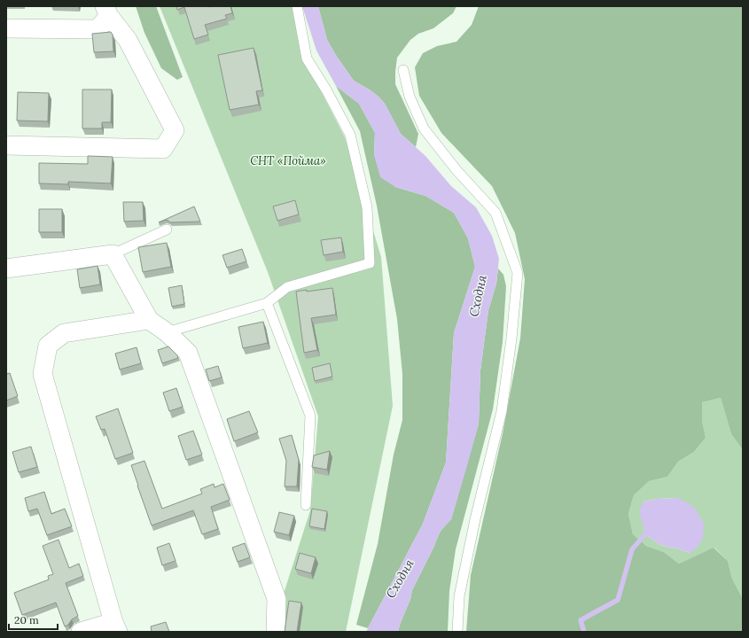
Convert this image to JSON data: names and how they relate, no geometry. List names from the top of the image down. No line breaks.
{"water":["Сходня"],"parks":["СНТ «Пойма»"],"scale_bar":"20 m"}
